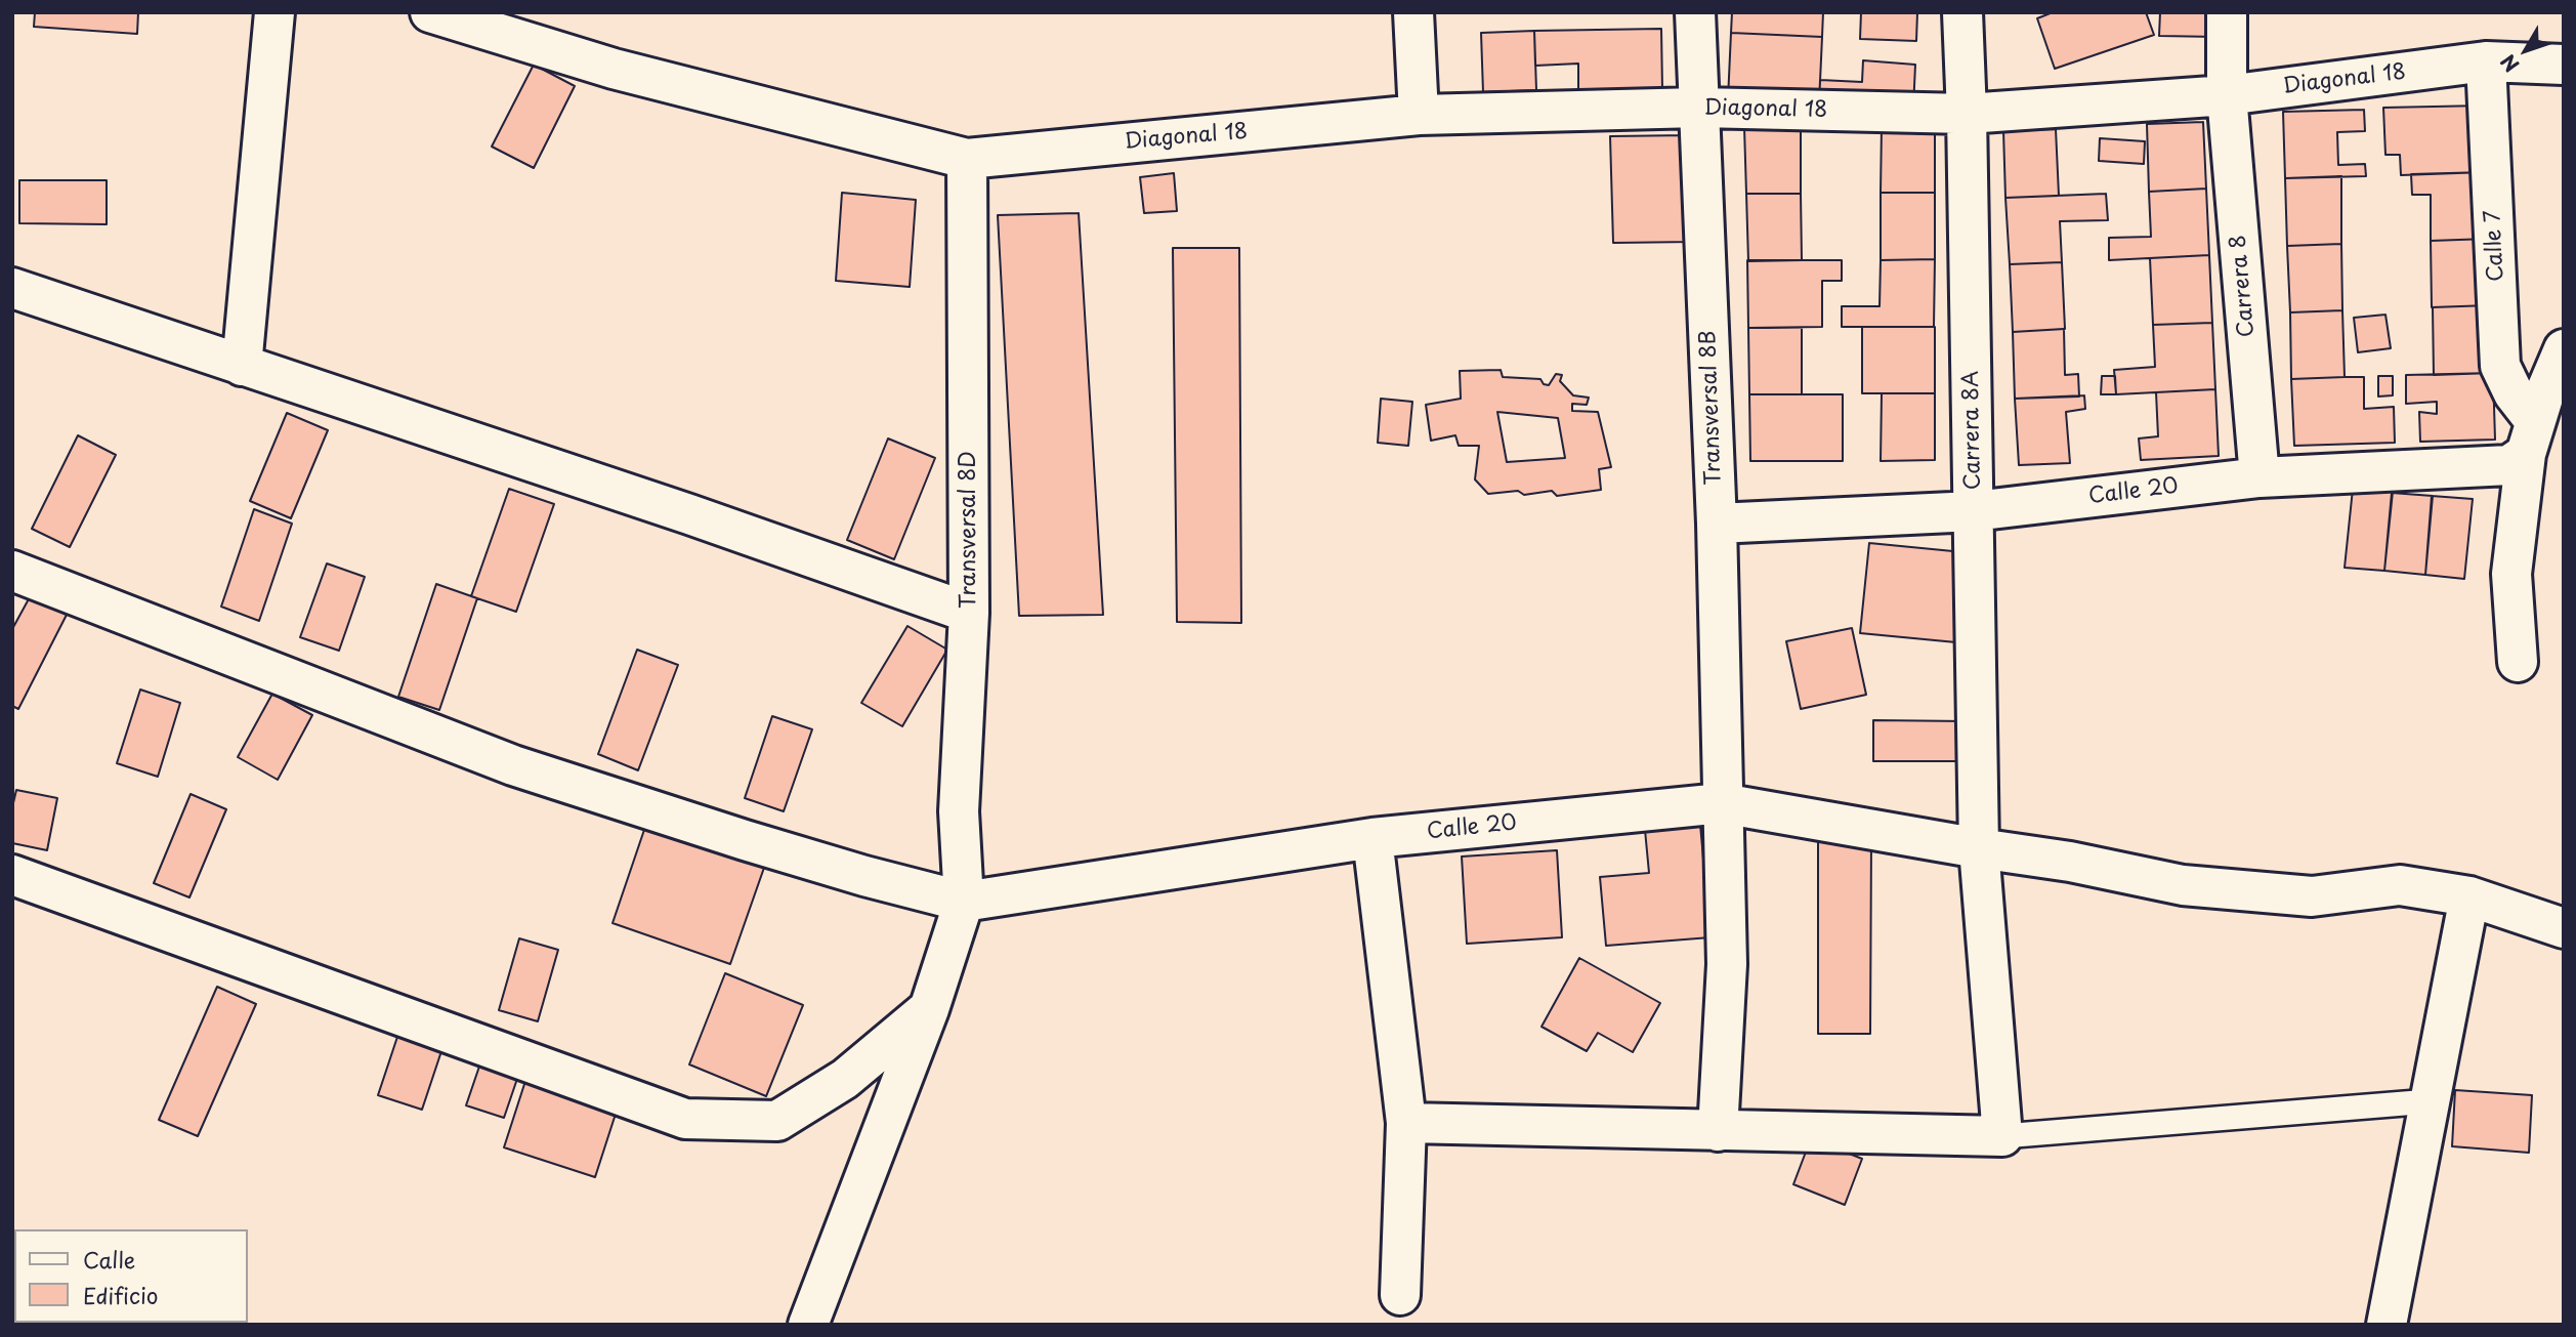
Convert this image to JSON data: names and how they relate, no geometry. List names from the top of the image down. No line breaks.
{"streets":{"street":["Diagonal 18","Calle 7","Carrera 8","Transversal 8B","Carrera 8A","Calle 20","Transversal 8D"]},"crossings":[["Diagonal 18","Calle 7"],["Diagonal 18","Carrera 8"],["Diagonal 18","Transversal 8B"],["Diagonal 18","Carrera 8A"],["Diagonal 18","Transversal 8D"],["Calle 7","Calle 20"],["Carrera 8","Calle 20"],["Transversal 8B","Calle 20"],["Carrera 8A","Calle 20"],["Calle 20","Transversal 8D"]],"legend":["Calle","Edificio"],"north":"bottom left"}
